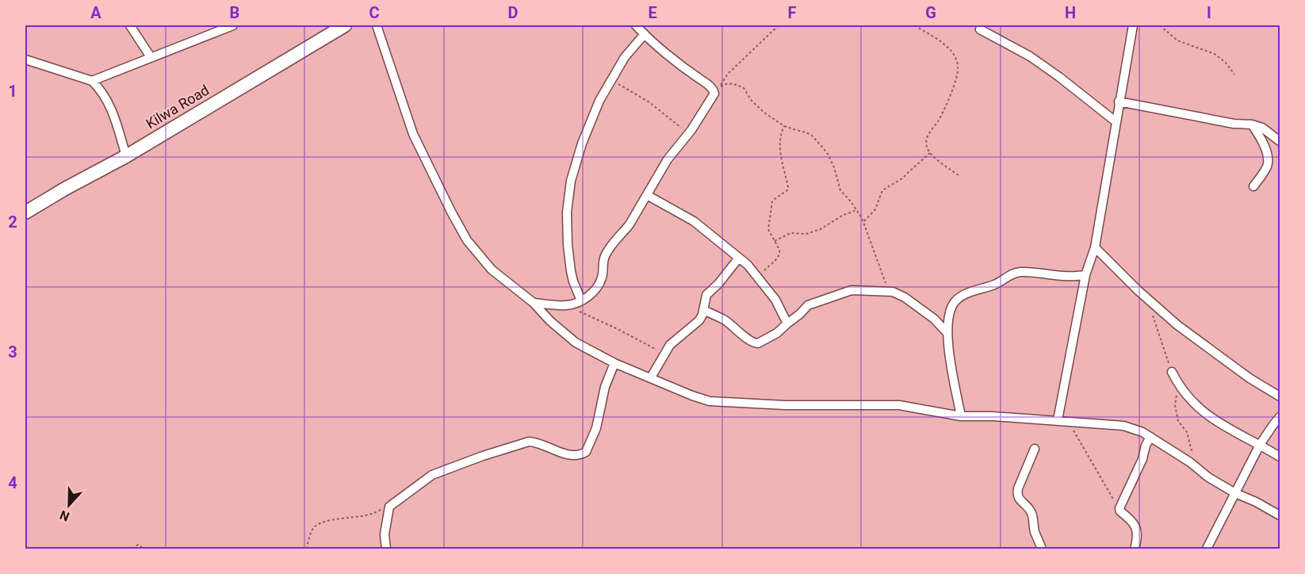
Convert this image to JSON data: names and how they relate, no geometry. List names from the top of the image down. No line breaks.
{"streets":{"highway":["Kilwa Road"]},"north":"bottom","grid":{"columns":["A","B","C","D","E","F","G","H","I"],"rows":["1","2","3","4"]}}
